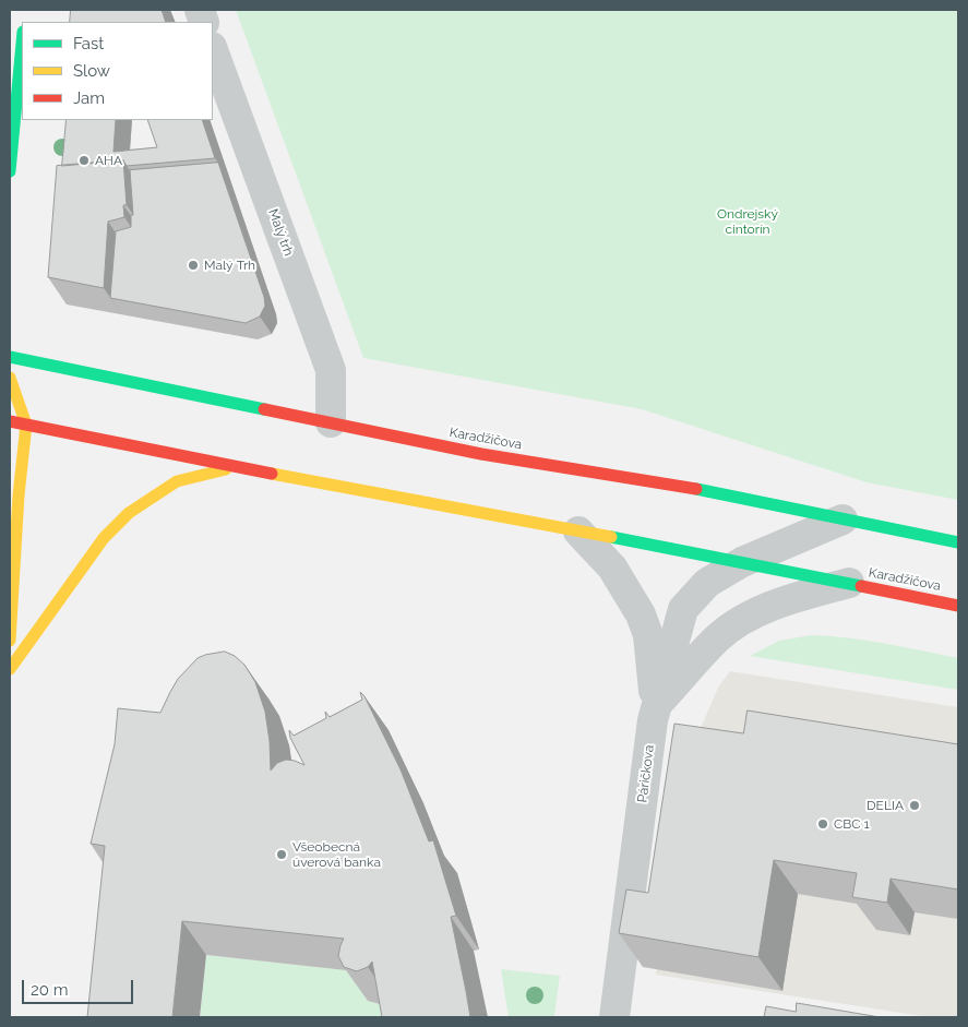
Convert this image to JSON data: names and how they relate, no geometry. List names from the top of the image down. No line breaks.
{"streets":{"main road":["Karadžičova"],"street":["Malý trh","Páričkova"]},"crossings":[["Malý trh","Karadžičova"],["Karadžičova","Páričkova"]],"parks":["Ondrejský cintorín"],"places":["AHA","Malý Trh","DELIA","CBC 1","Všeobecná úverová banka"],"legend":["Fast","Slow","Jam"],"scale_bar":"20 m"}
